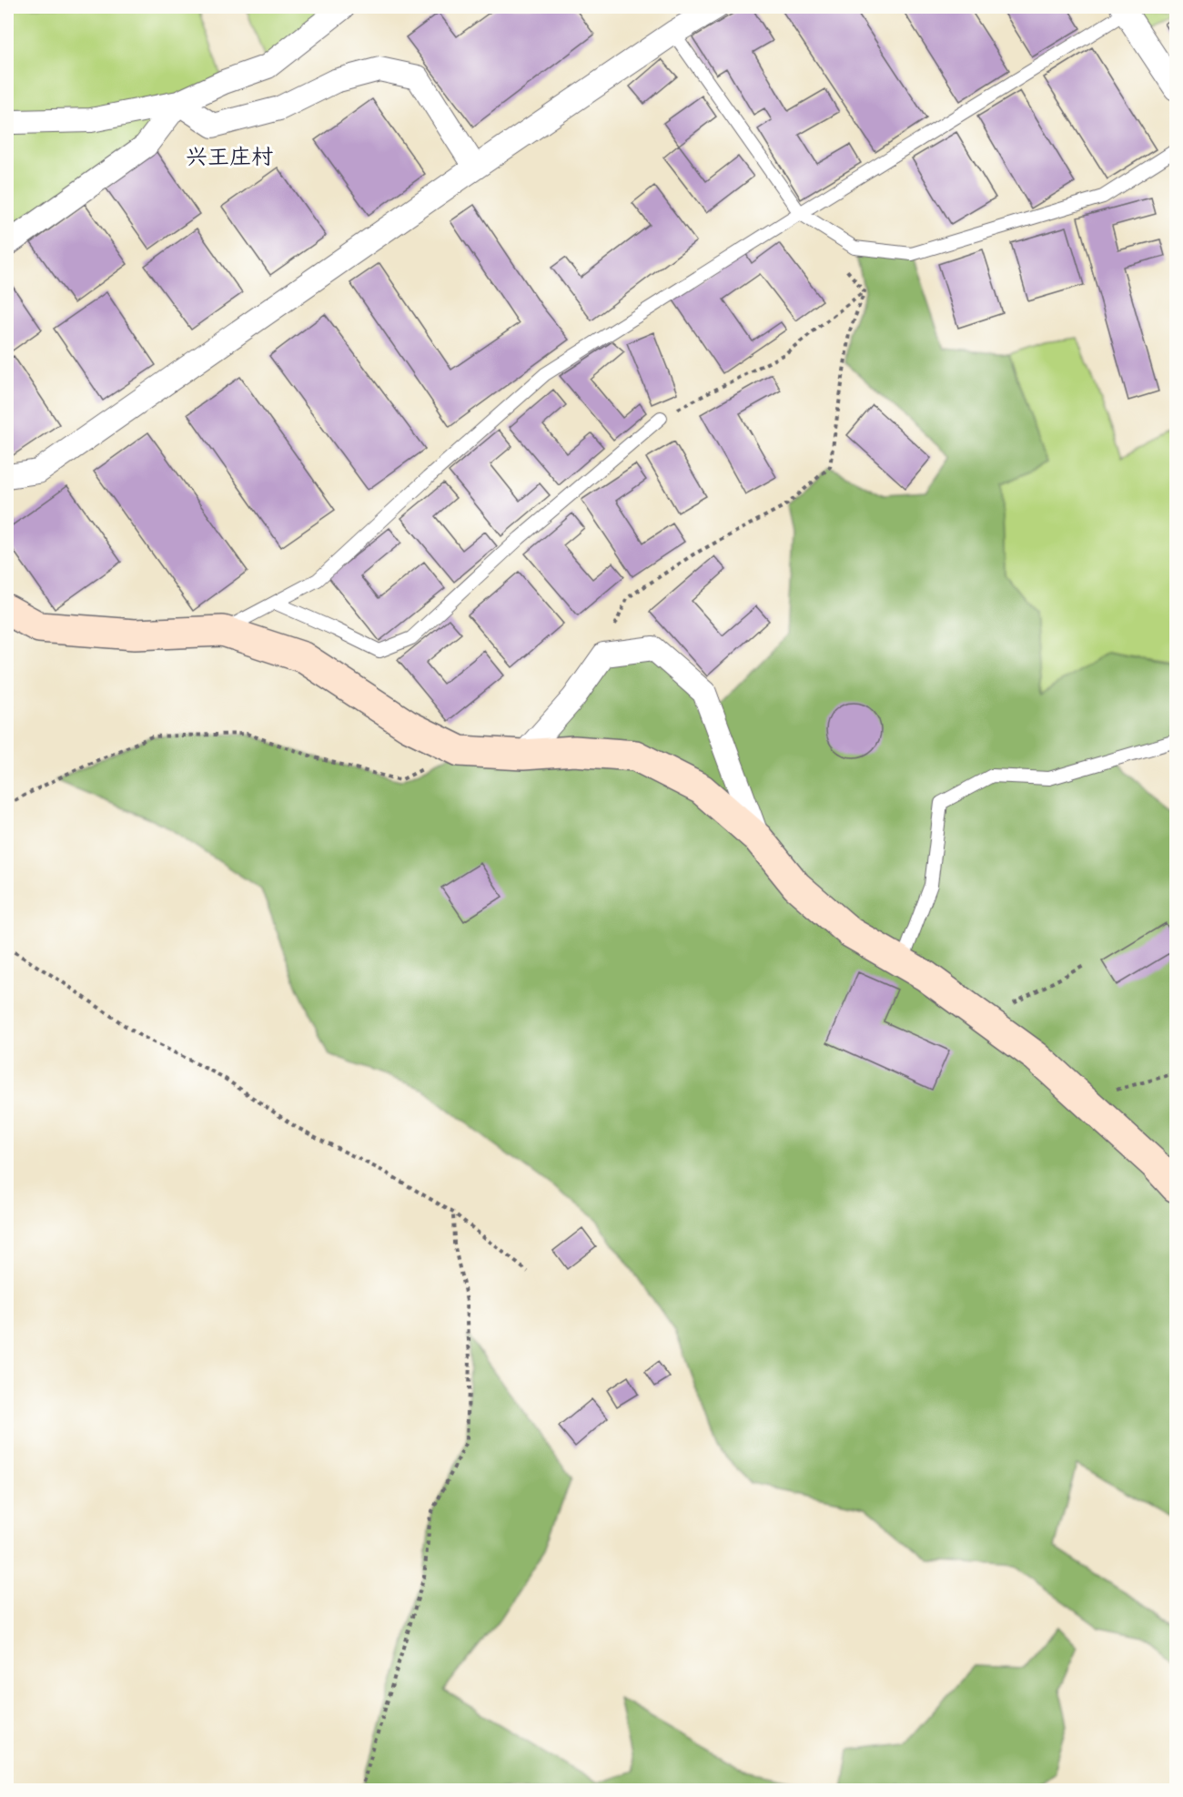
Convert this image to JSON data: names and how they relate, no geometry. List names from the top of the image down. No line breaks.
{"districts":["兴王庄村"]}
